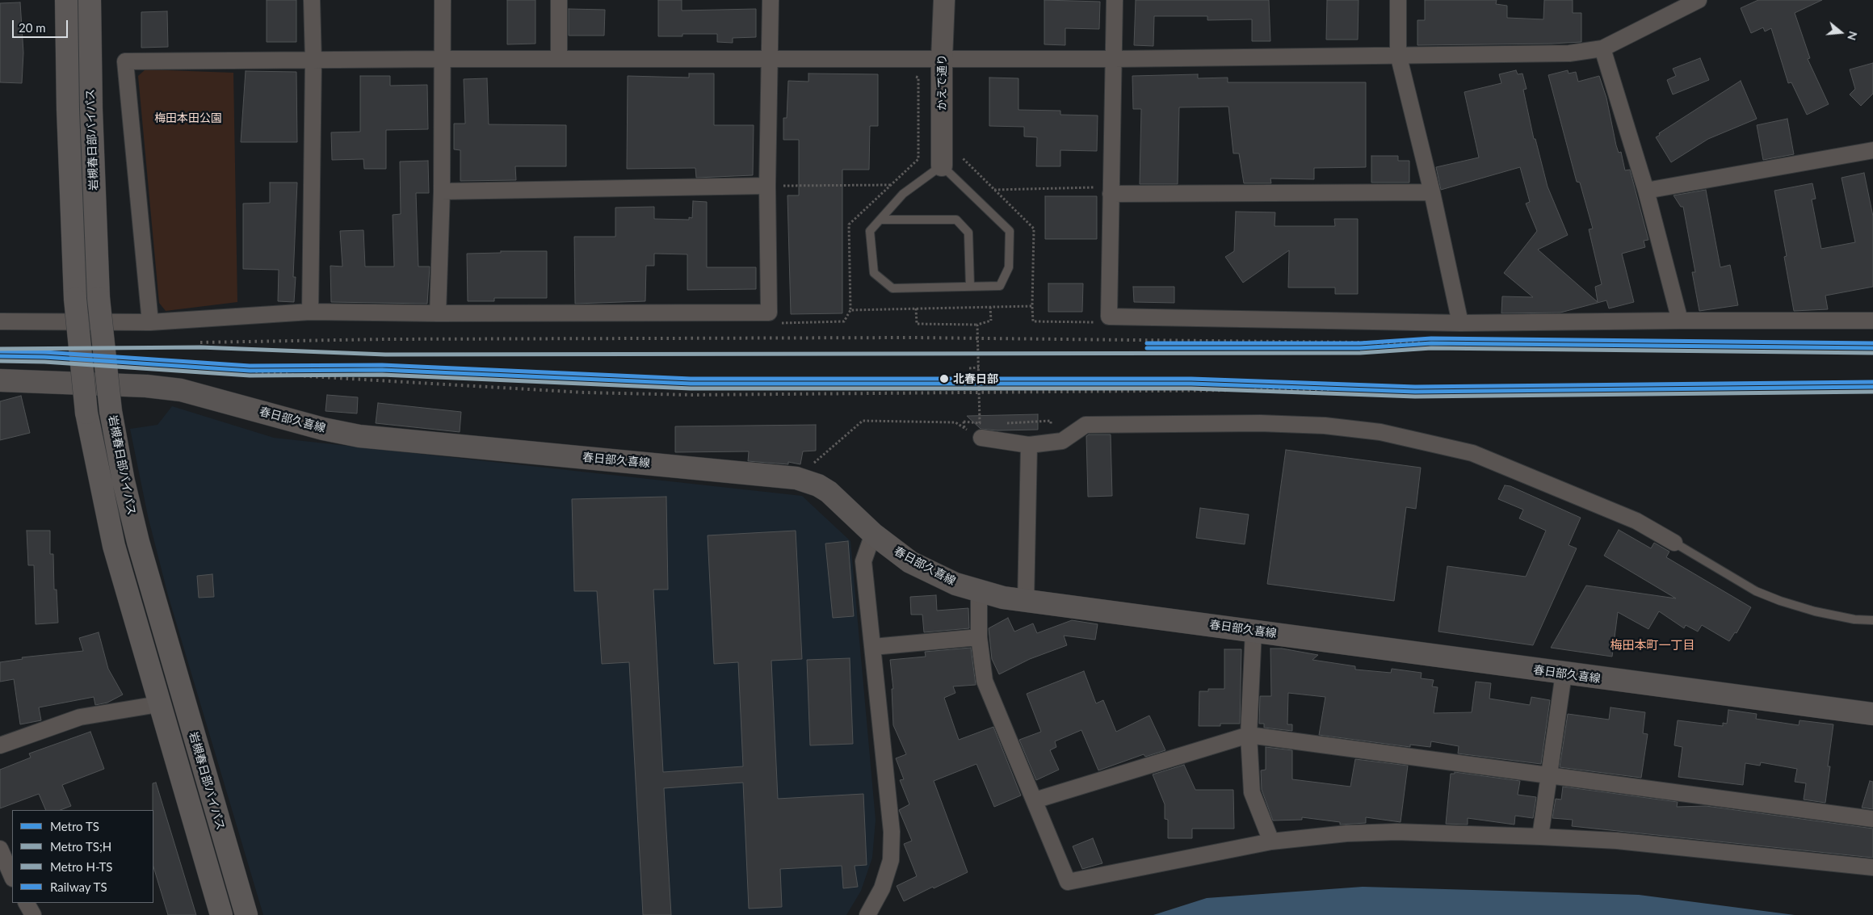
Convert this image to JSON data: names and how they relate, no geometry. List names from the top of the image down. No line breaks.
{"streets":{"highway":["岩槻春日部バイパス"],"main road":["春日部久喜線"],"street":["かえで通り"]},"districts":["梅田本町一丁目"],"parks":["梅田本田公園"],"places":["北春日部"],"lines":["rail line TS","metro line TS","metro line H-TS","metro line TS;H"],"legend":["Metro TS","Metro TS;H","Metro H-TS","Railway TS"],"scale_bar":"20 m","north":"right"}
